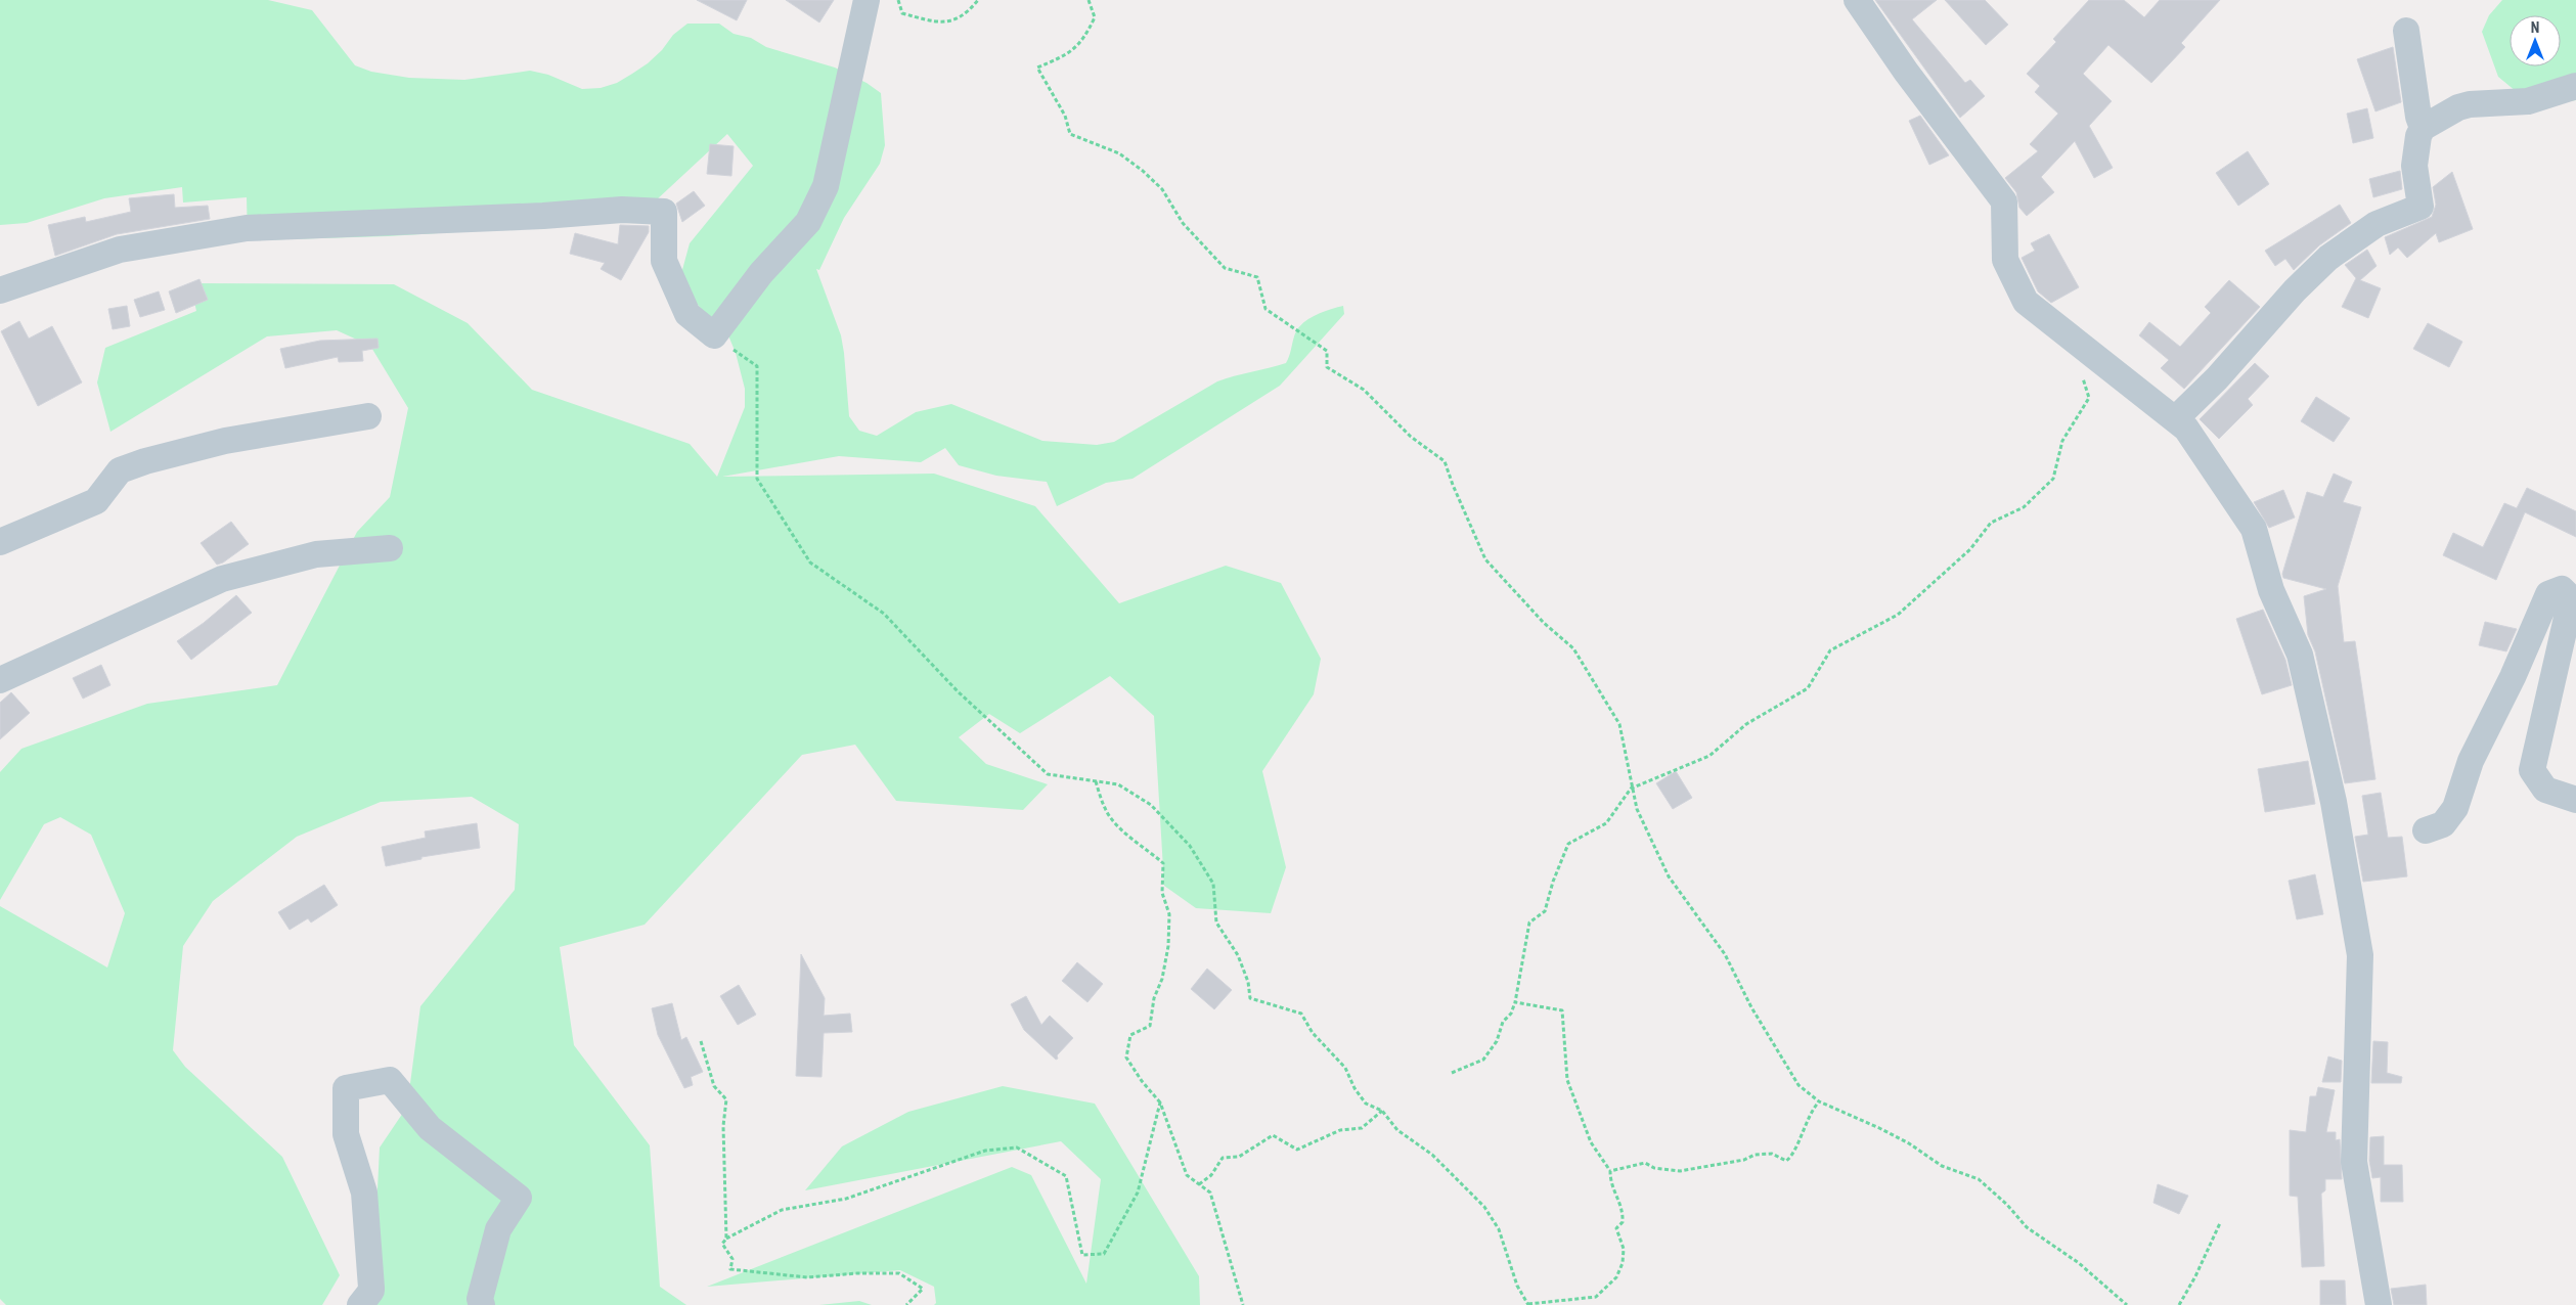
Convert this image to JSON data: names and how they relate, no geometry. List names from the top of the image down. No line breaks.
{"north":"top"}
